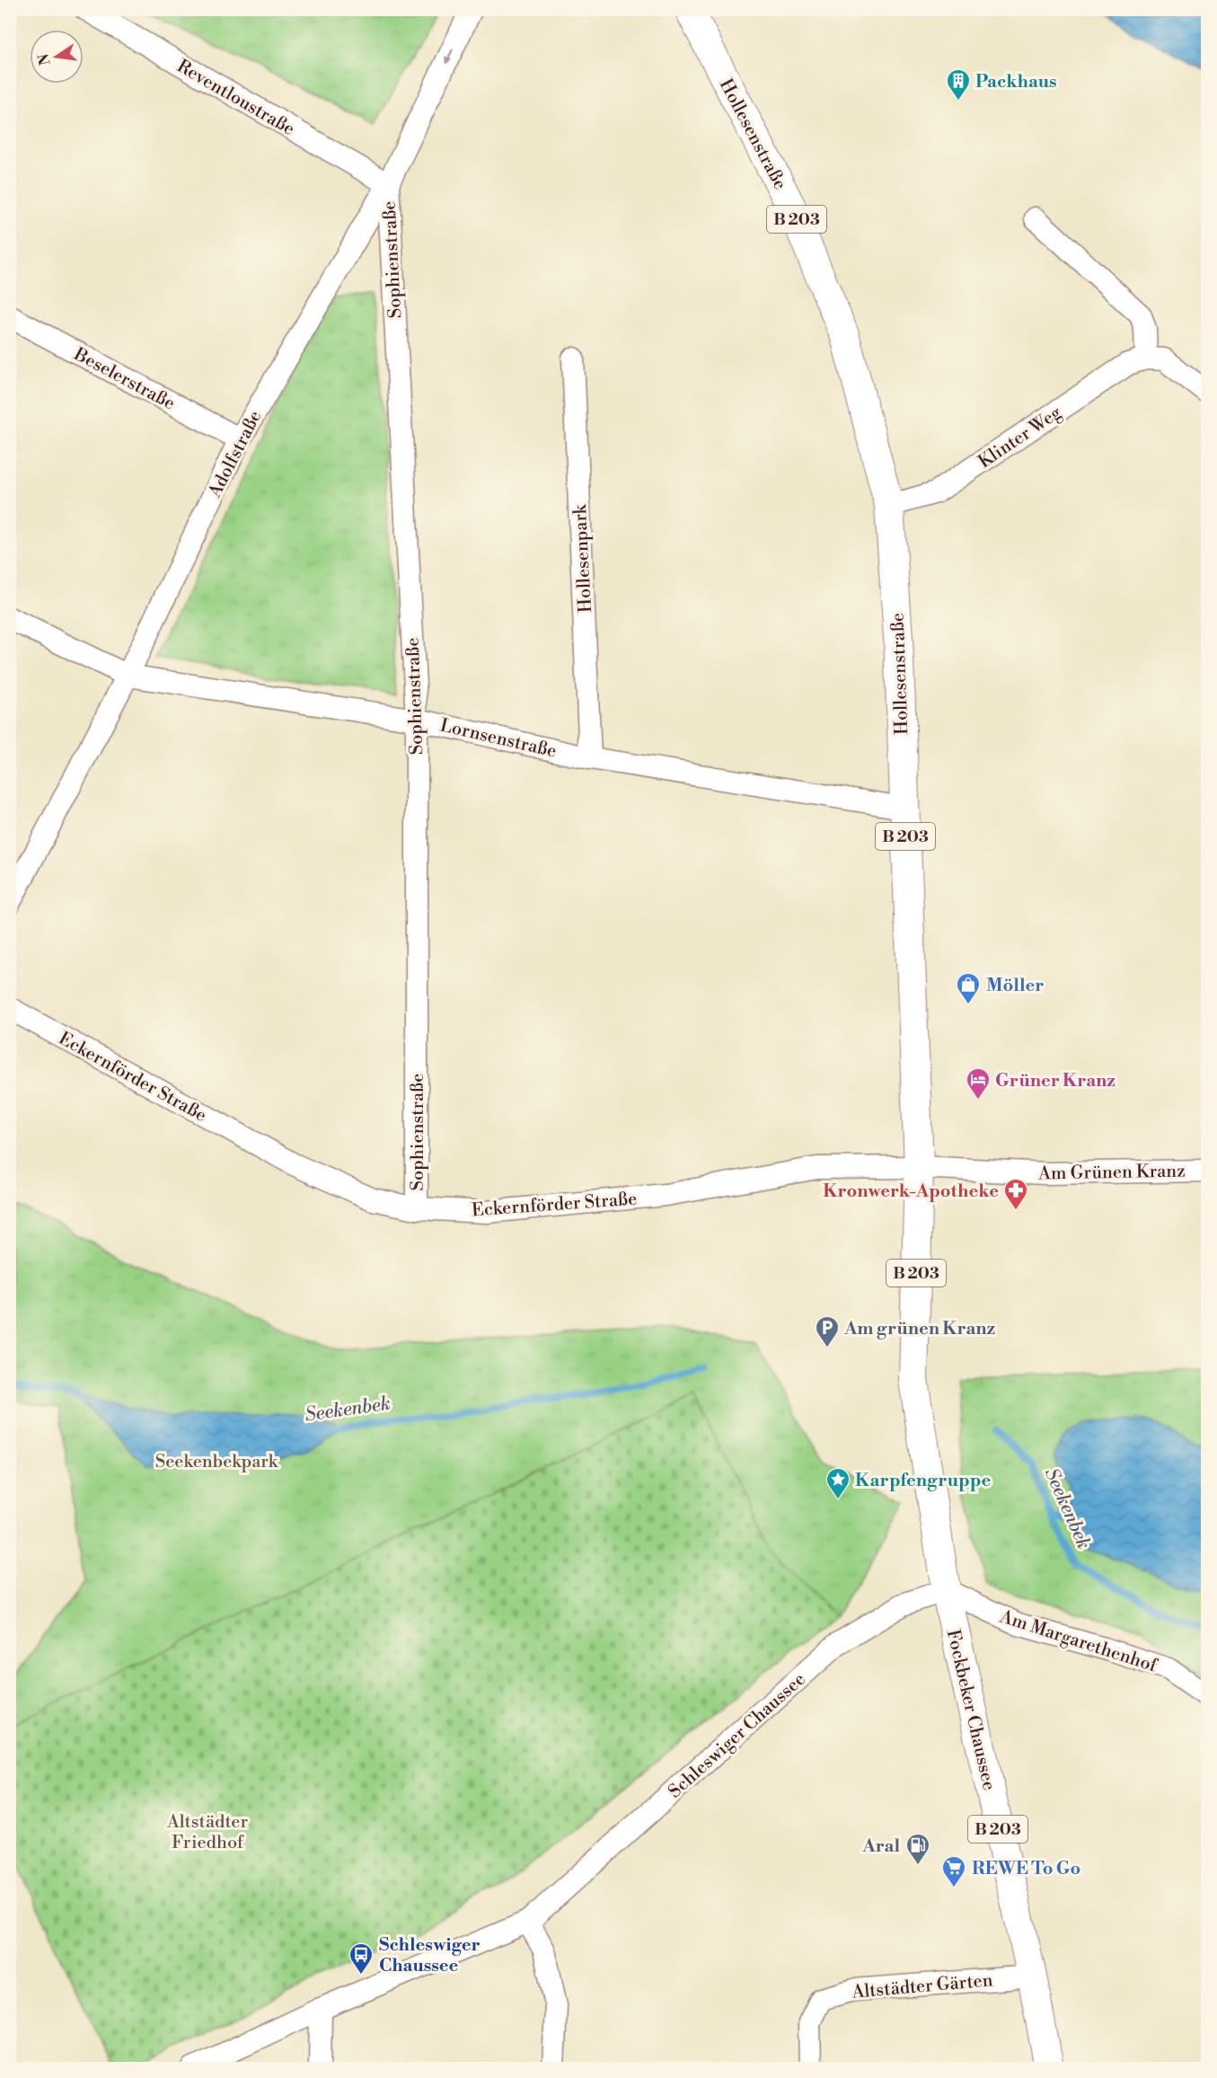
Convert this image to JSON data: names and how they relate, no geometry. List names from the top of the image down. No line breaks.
{"streets":{"main road":["Hollesenstraße","B 203","Fockbeker Chaussee"],"street":["Reventloustraße","Sophienstraße","Beselerstraße","Klinter Weg","Adolfstraße","Hollesenpark","Lornsenstraße","Eckernförder Straße","Am Grünen Kranz","Am Margarethenhof","Schleswiger Chaussee","Altstädter Gärten"]},"crossings":[["Reventloustraße","Sophienstraße"],["Reventloustraße","Adolfstraße"],["Hollesenstraße","Klinter Weg"],["Hollesenstraße","Lornsenstraße"],["Hollesenstraße","Eckernförder Straße"],["Hollesenstraße","Am Grünen Kranz"],["Hollesenstraße","Fockbeker Chaussee"],["Sophienstraße","Adolfstraße"],["Sophienstraße","Lornsenstraße"],["Sophienstraße","Eckernförder Straße"],["Beselerstraße","Adolfstraße"],["Adolfstraße","Lornsenstraße"],["Hollesenpark","Lornsenstraße"],["Eckernförder Straße","Am Grünen Kranz"],["Am Margarethenhof","Fockbeker Chaussee"],["Am Margarethenhof","Schleswiger Chaussee"],["Fockbeker Chaussee","Schleswiger Chaussee"],["Fockbeker Chaussee","Altstädter Gärten"]],"water":["Seekenbek"],"parks":["Seekenbekpark","Altstädter Friedhof"],"places":{"building":["Packhaus"],"shop":["Möller"],"hotel":["Grüner Kranz"],"pharmacy":["Kronwerk-Apotheke"],"parking":["Am grünen Kranz"],"place":["Karpfengruppe"],"fuel station":["Aral"],"supermarket":["REWE To Go"],"bus stop":["Schleswiger Chaussee"]},"north":"left"}
